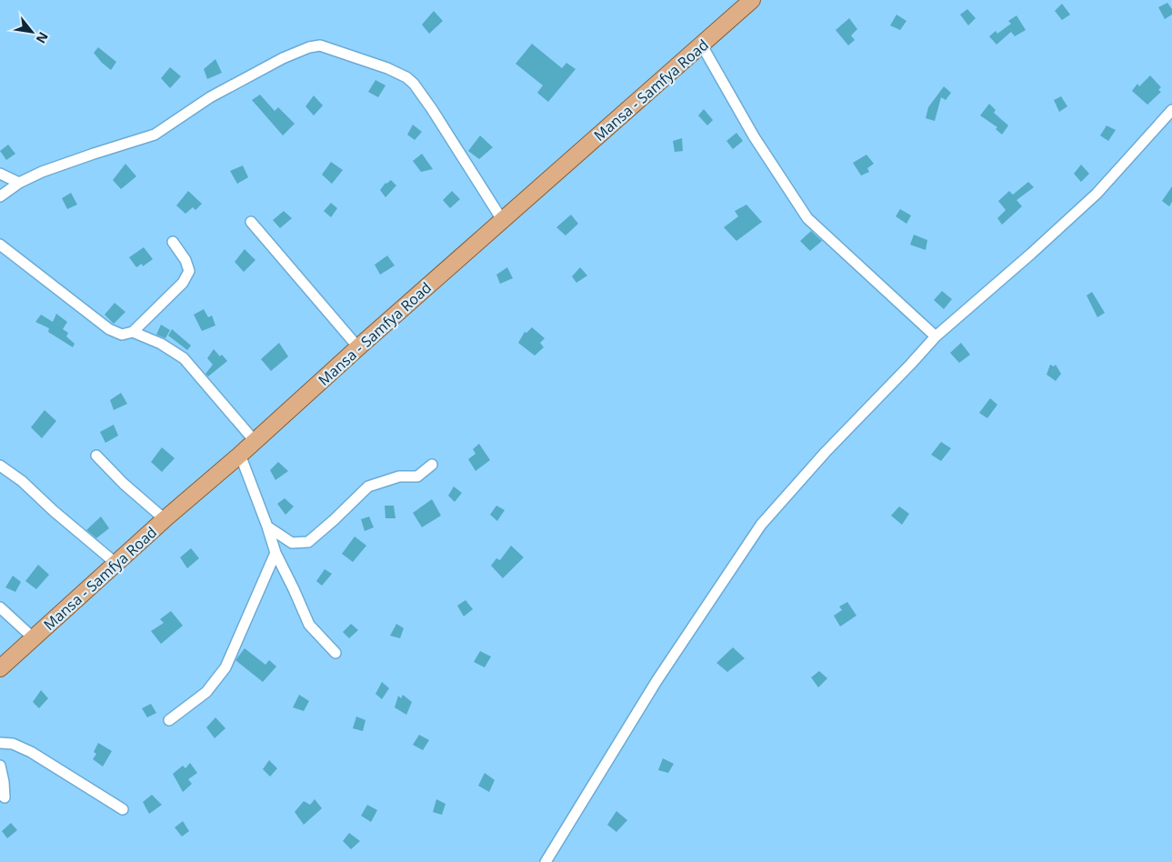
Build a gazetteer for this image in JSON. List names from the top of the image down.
{
  "streets": {
    "main road": ["Mansa - Samfya Road"]
  },
  "north": "bottom right"
}
